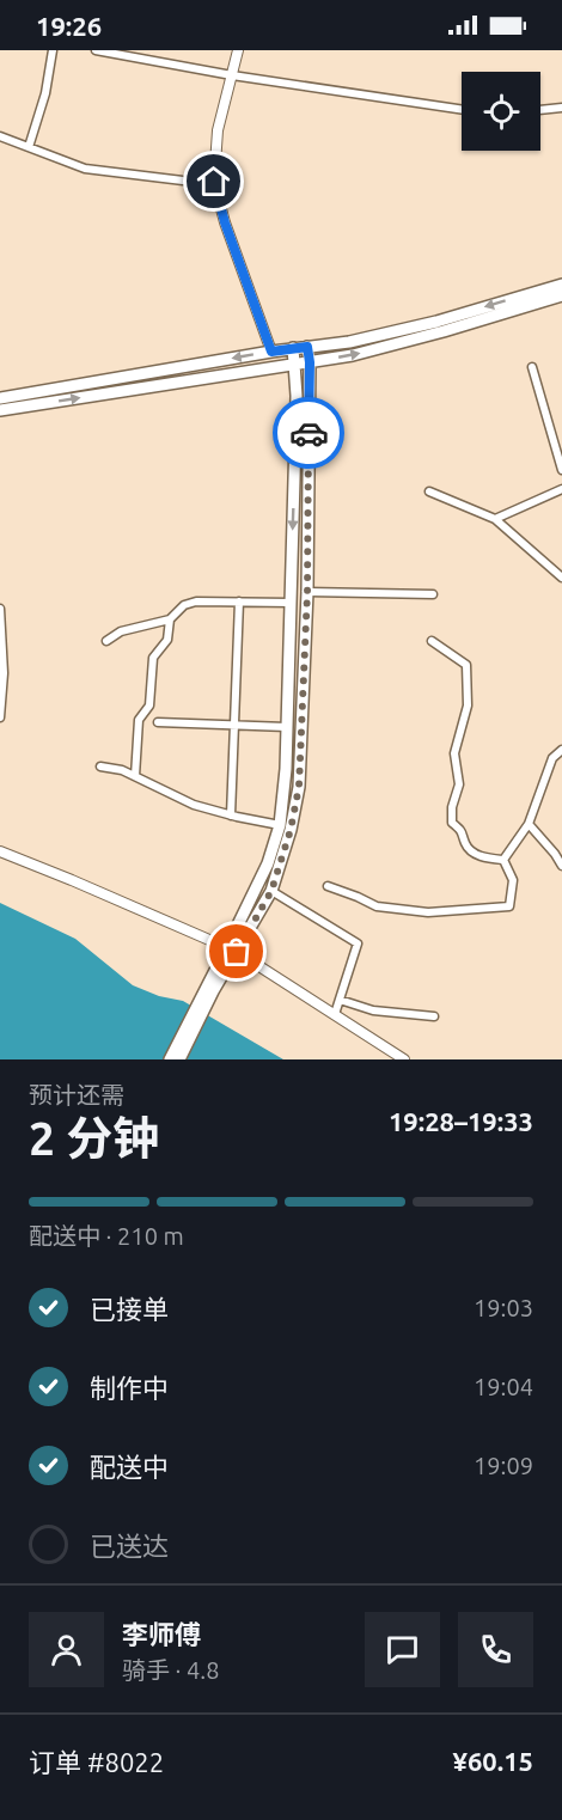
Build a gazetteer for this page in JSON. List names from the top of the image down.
{
  "page": {
    "status": "19:26",
    "heading": ["2 分钟", "预计还需", "19:28–19:33"],
    "panel": [
      "李师傅",
      "骑手 · 4.8",
      "订单 #8022",
      "¥60.15"
    ],
    "bar": "配送中 · 210 m",
    "list": [
      ["已接单", "19:03"],
      ["制作中", "19:04"],
      ["配送中", "19:09"],
      "已送达"
    ]
  }
}
